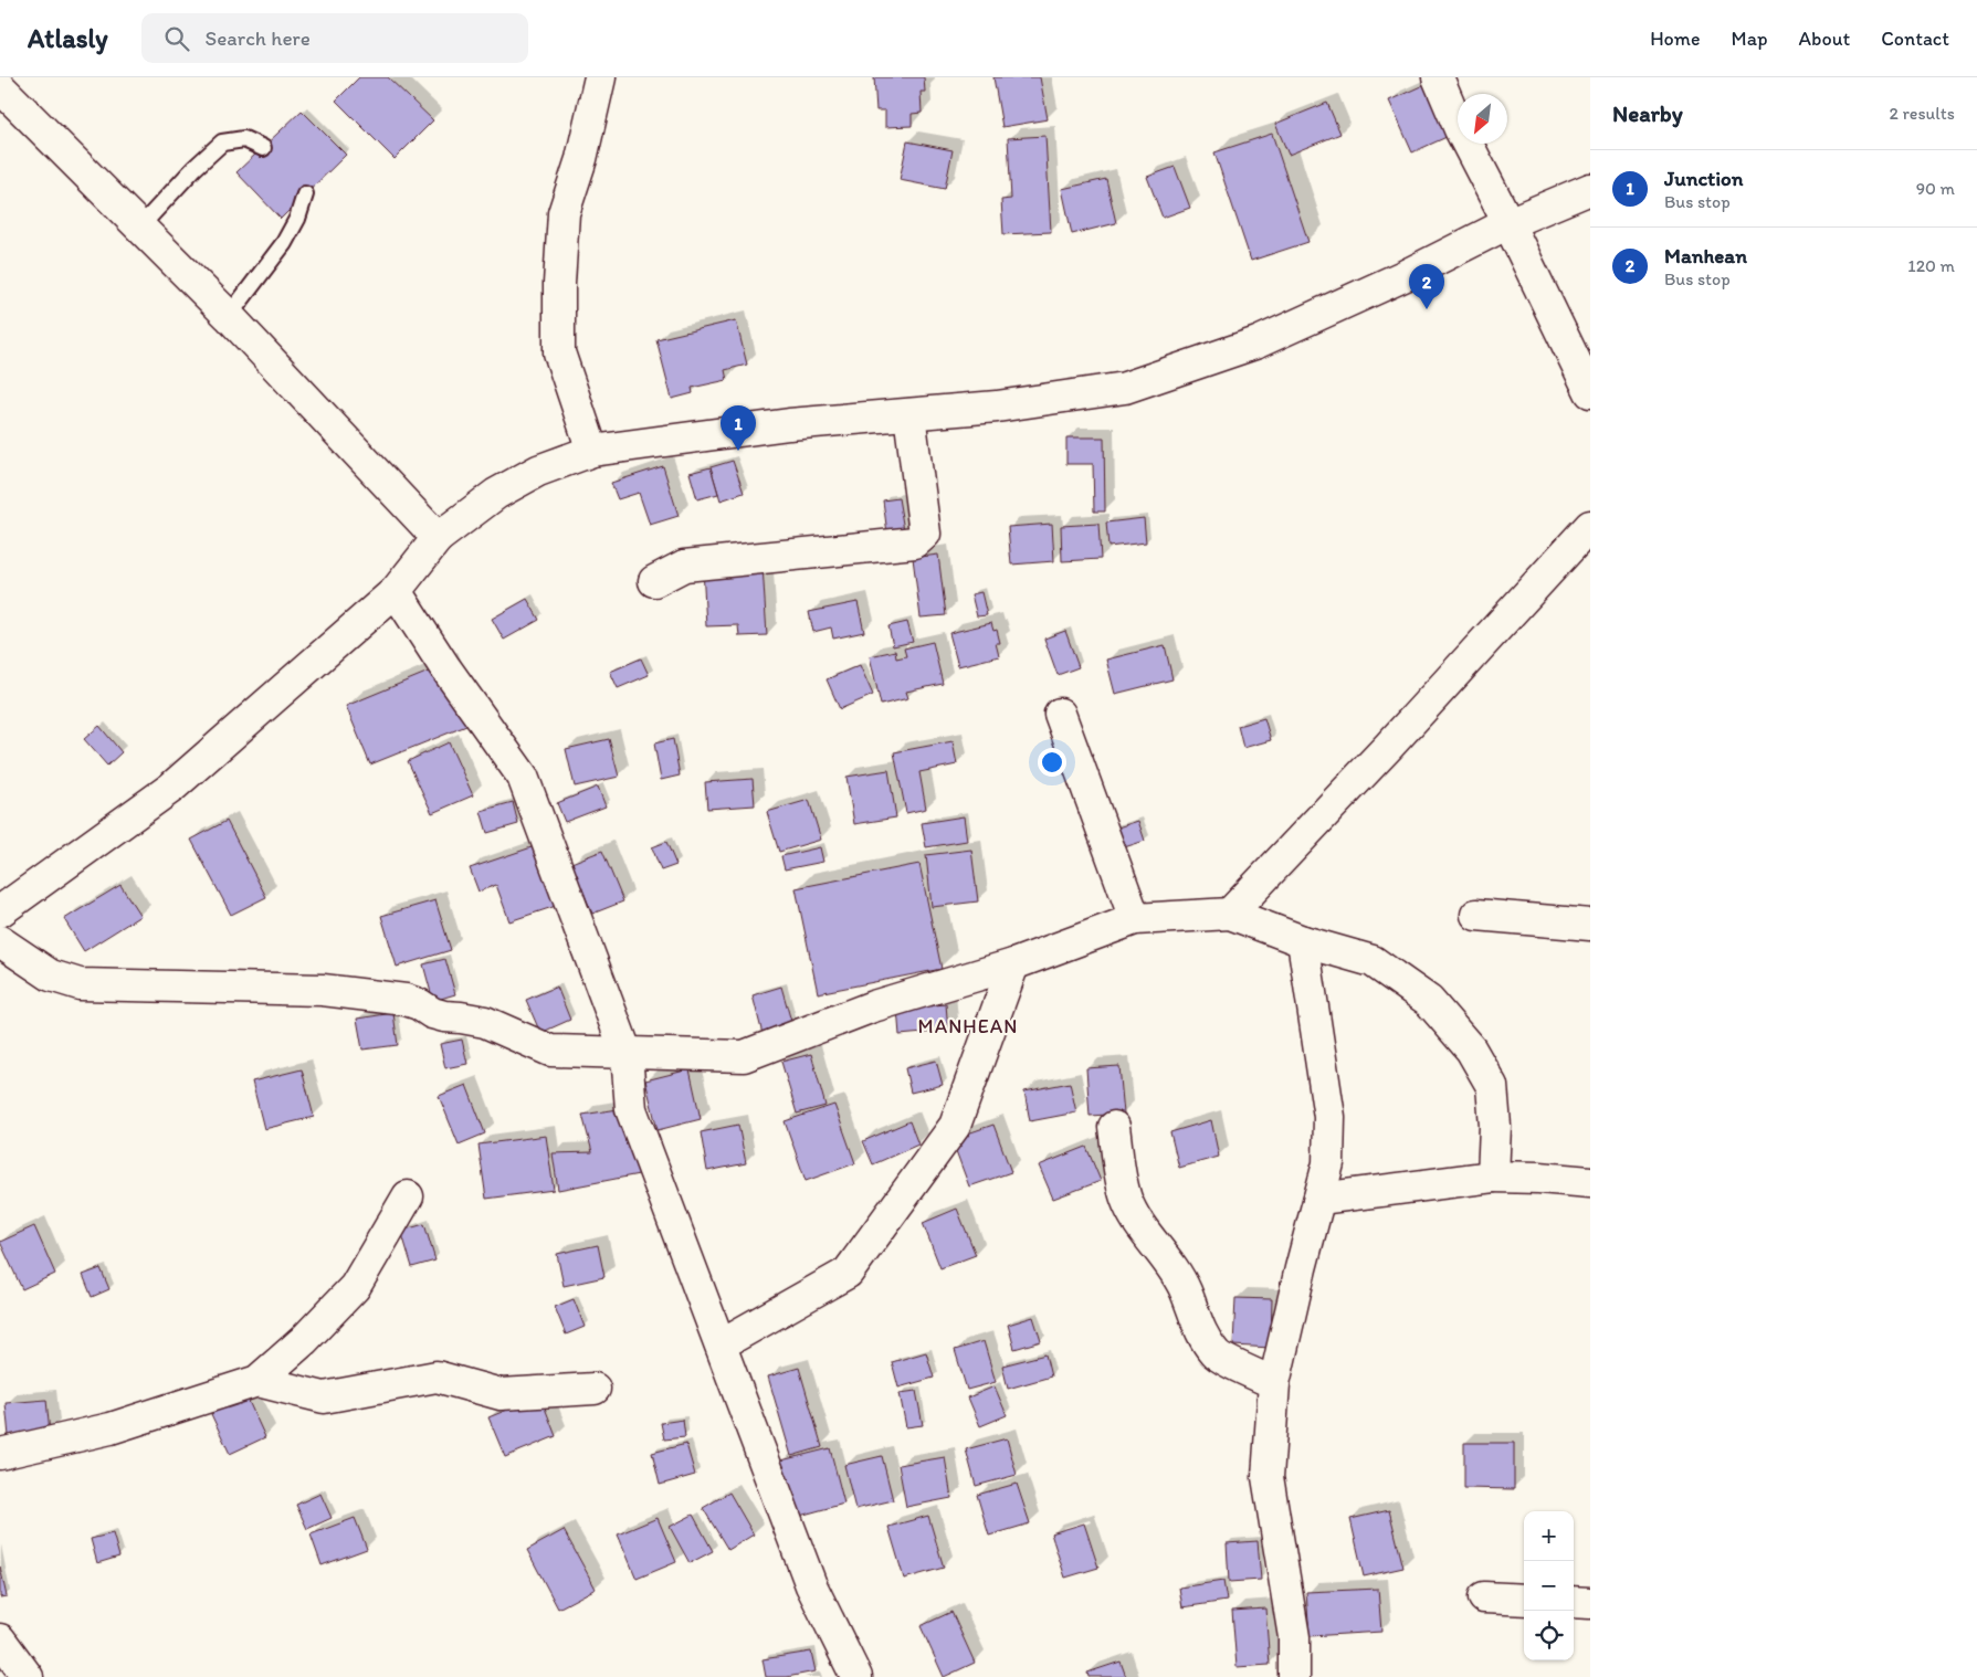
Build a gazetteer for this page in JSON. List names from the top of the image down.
{
  "districts": ["MANHEAN"],
  "north": "bottom left",
  "page": {
    "header": "Atlasly",
    "search": "Search here",
    "nav": [
      "Home",
      "Map",
      "About",
      "Contact"
    ],
    "heading": ["Nearby", "2 results"],
    "list": [
      {
        "mark": "1",
        "name": "Junction",
        "note": "Bus stop",
        "value": "90 m"
      },
      {
        "mark": "2",
        "name": "Manhean",
        "note": "Bus stop",
        "value": "120 m"
      }
    ],
    "pins": ["2", "1"],
    "map_buttons": ["+", "−"]
  }
}
